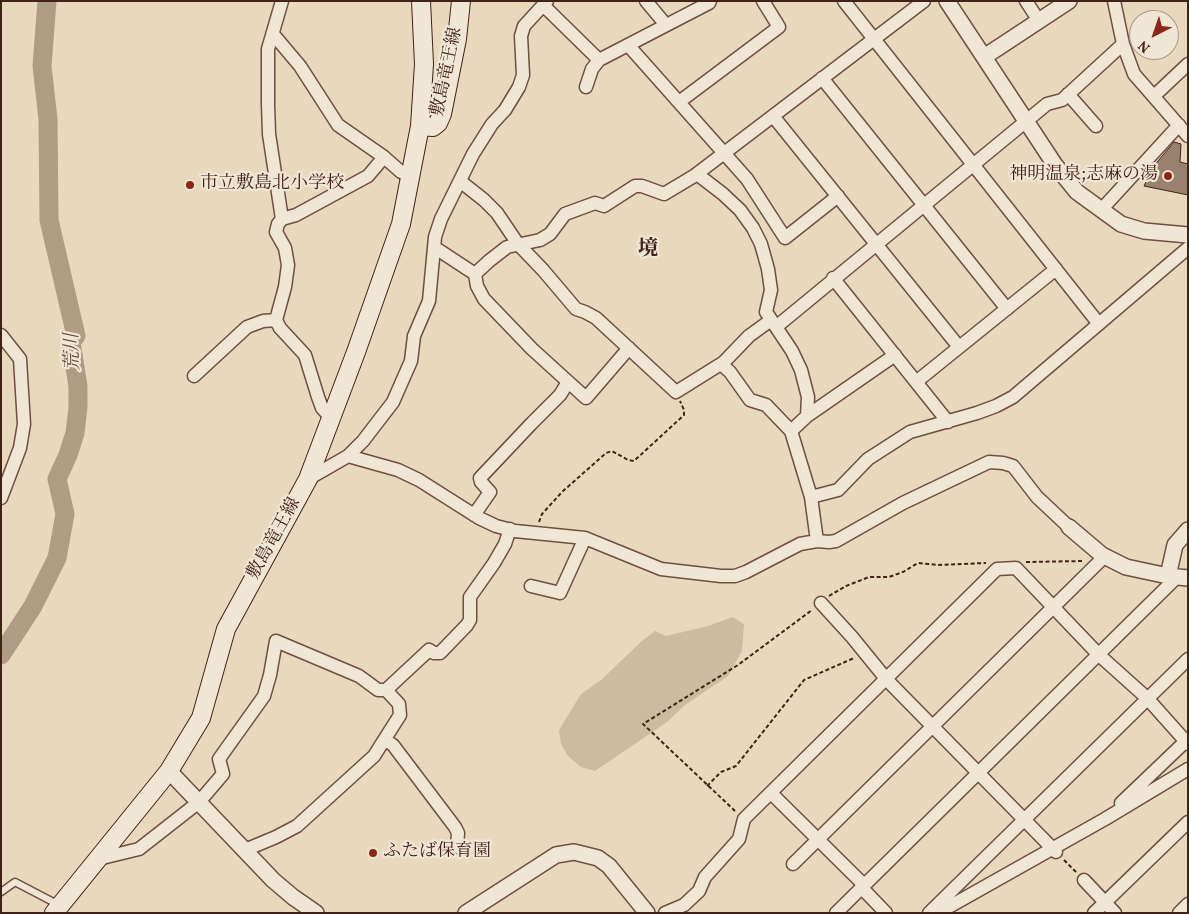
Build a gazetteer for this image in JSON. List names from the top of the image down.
{
  "streets": {
    "main road": ["敷島竜王線"]
  },
  "districts": ["境"],
  "water": ["荒川"],
  "places": ["神明温泉;志麻の湯", "市立敷島北小学校", "ふたば保育園"],
  "north": "bottom left"
}
